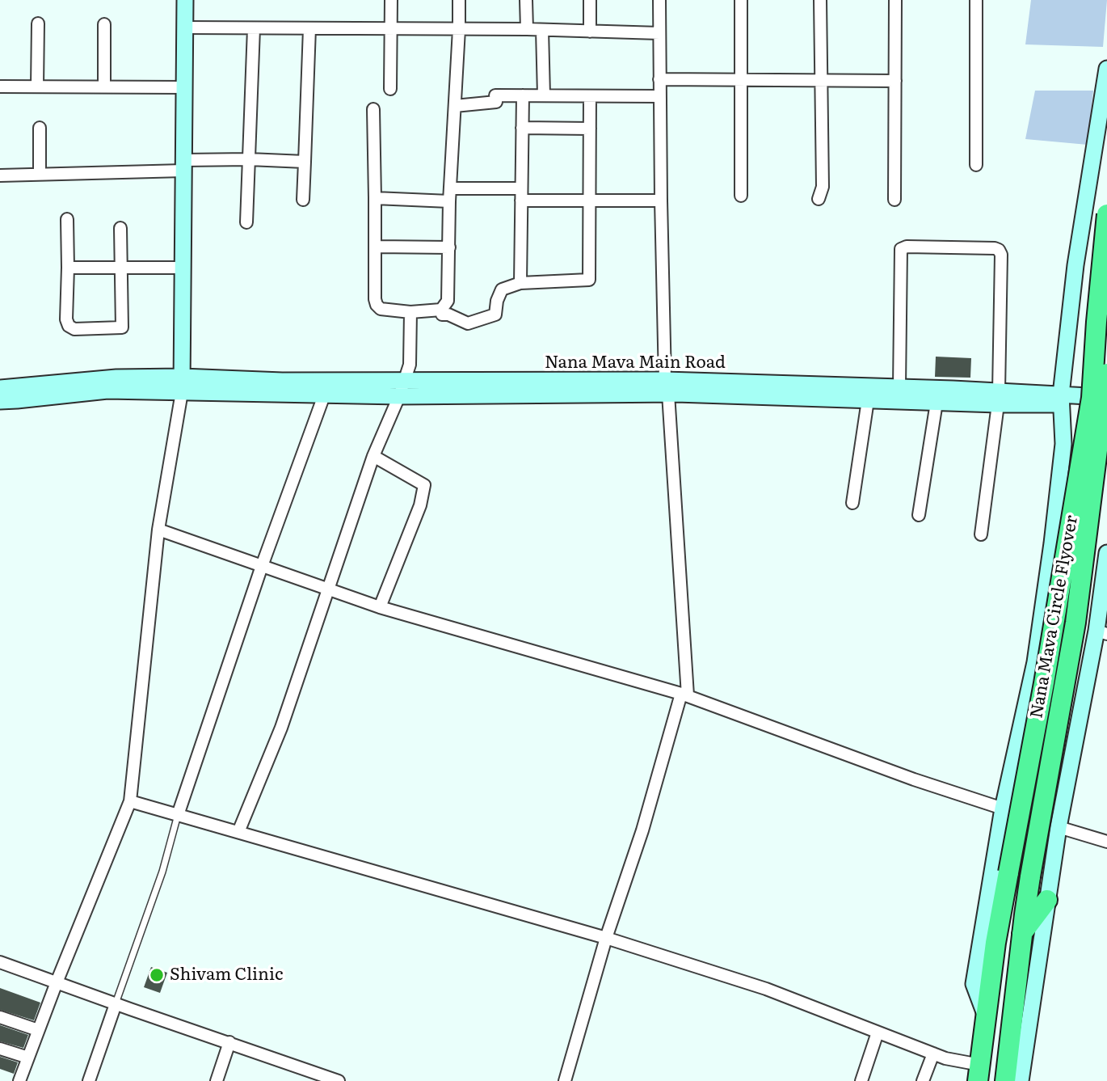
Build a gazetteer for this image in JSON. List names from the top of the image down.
{
  "streets": {
    "highway": ["Nana Mava Circle Flyover"],
    "street": ["Nana Mava Main Road"]
  },
  "places": ["Shivam Clinic"]
}
